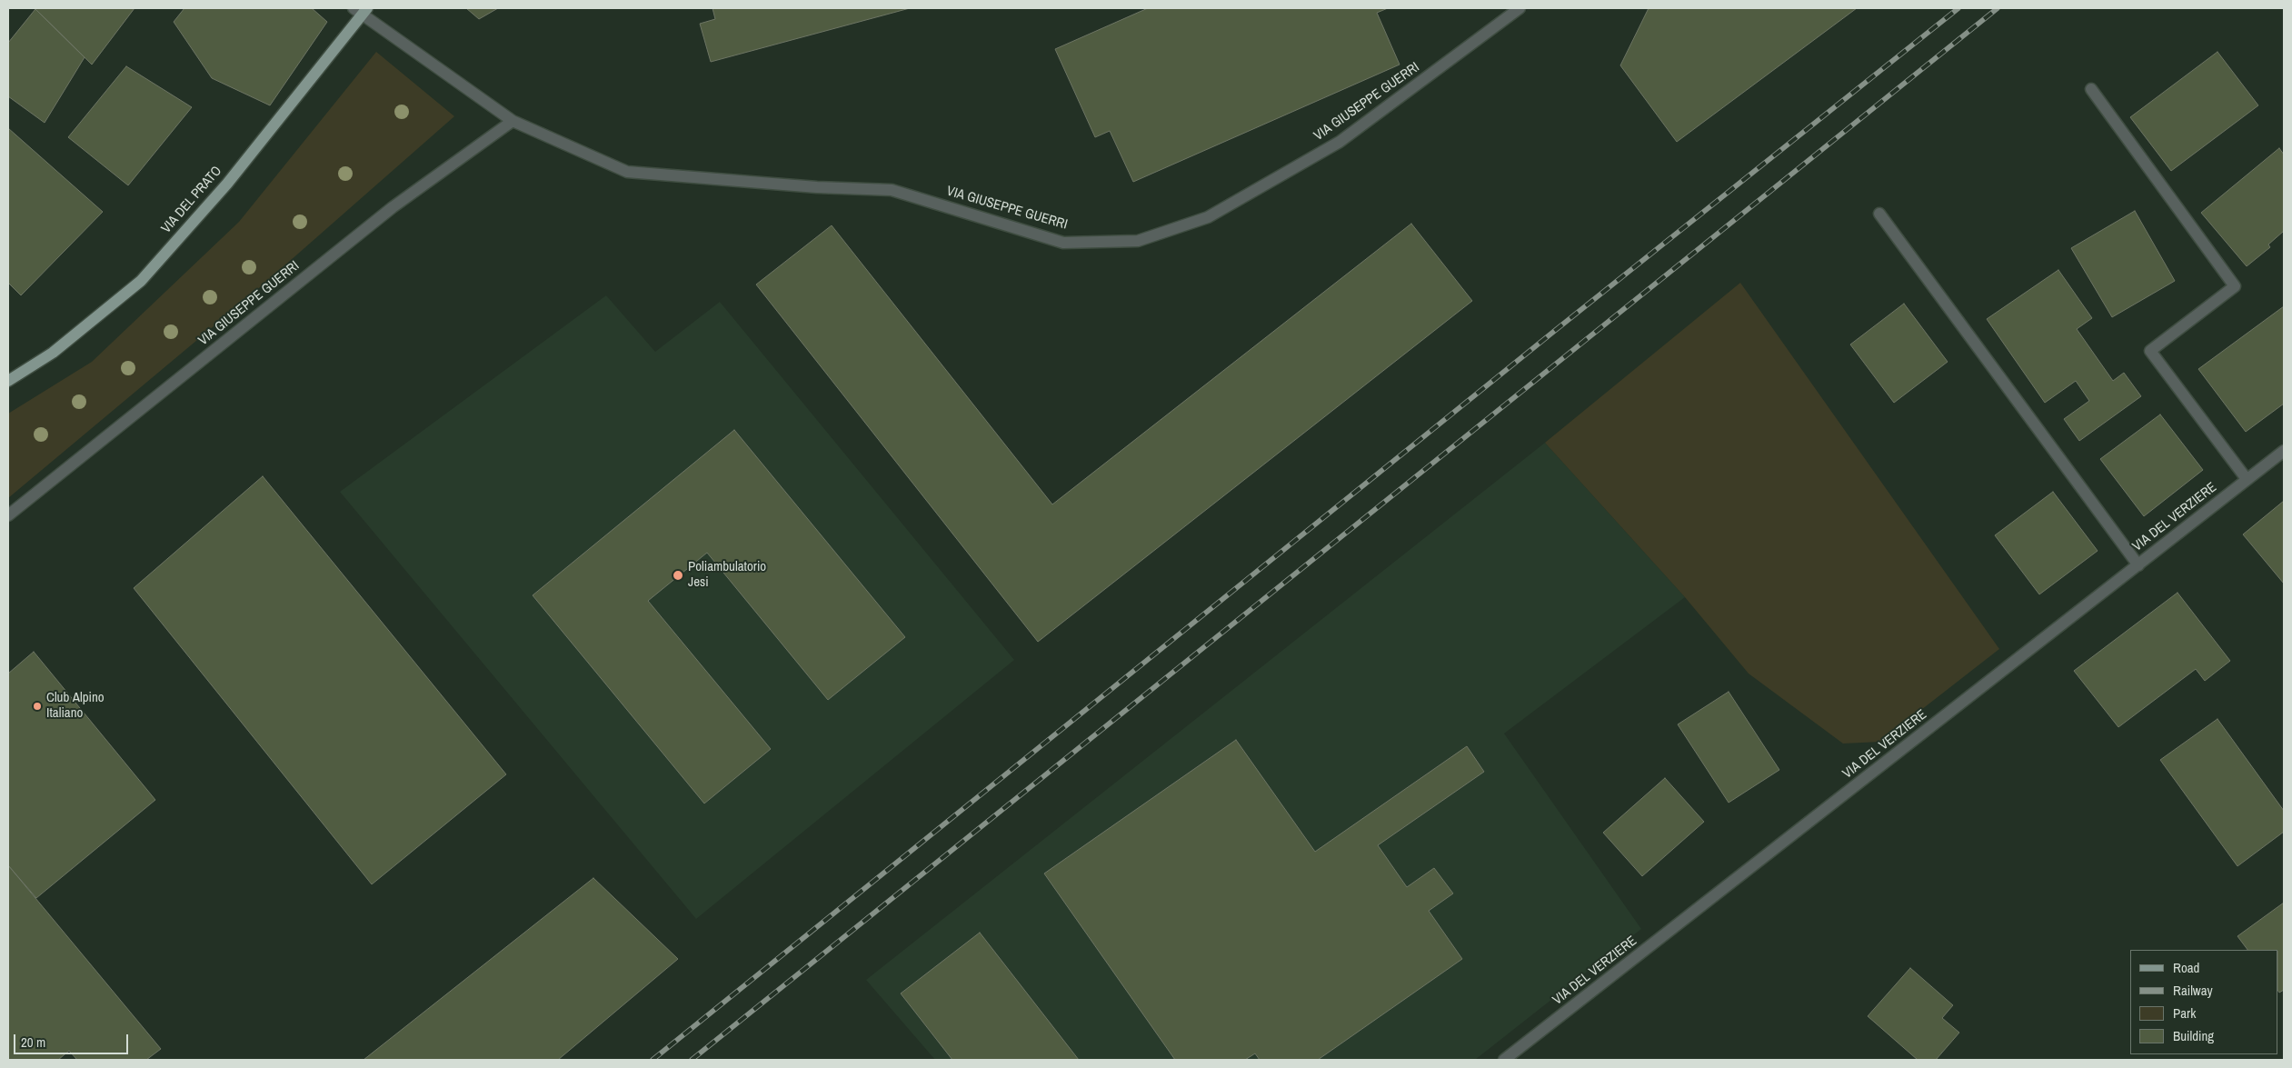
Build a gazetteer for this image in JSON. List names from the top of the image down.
{
  "streets": {
    "main road": ["VIA DEL PRATO"],
    "street": ["VIA GIUSEPPE GUERRI", "VIA DEL VERZIERE"]
  },
  "crossings": [
    ["VIA GIUSEPPE GUERRI", "VIA DEL PRATO"]
  ],
  "places": ["Poliambulatorio Jesi", "Club Alpino Italiano"],
  "legend": [
    "Road",
    "Railway",
    "Park",
    "Building"
  ],
  "scale_bar": "20 m"
}
